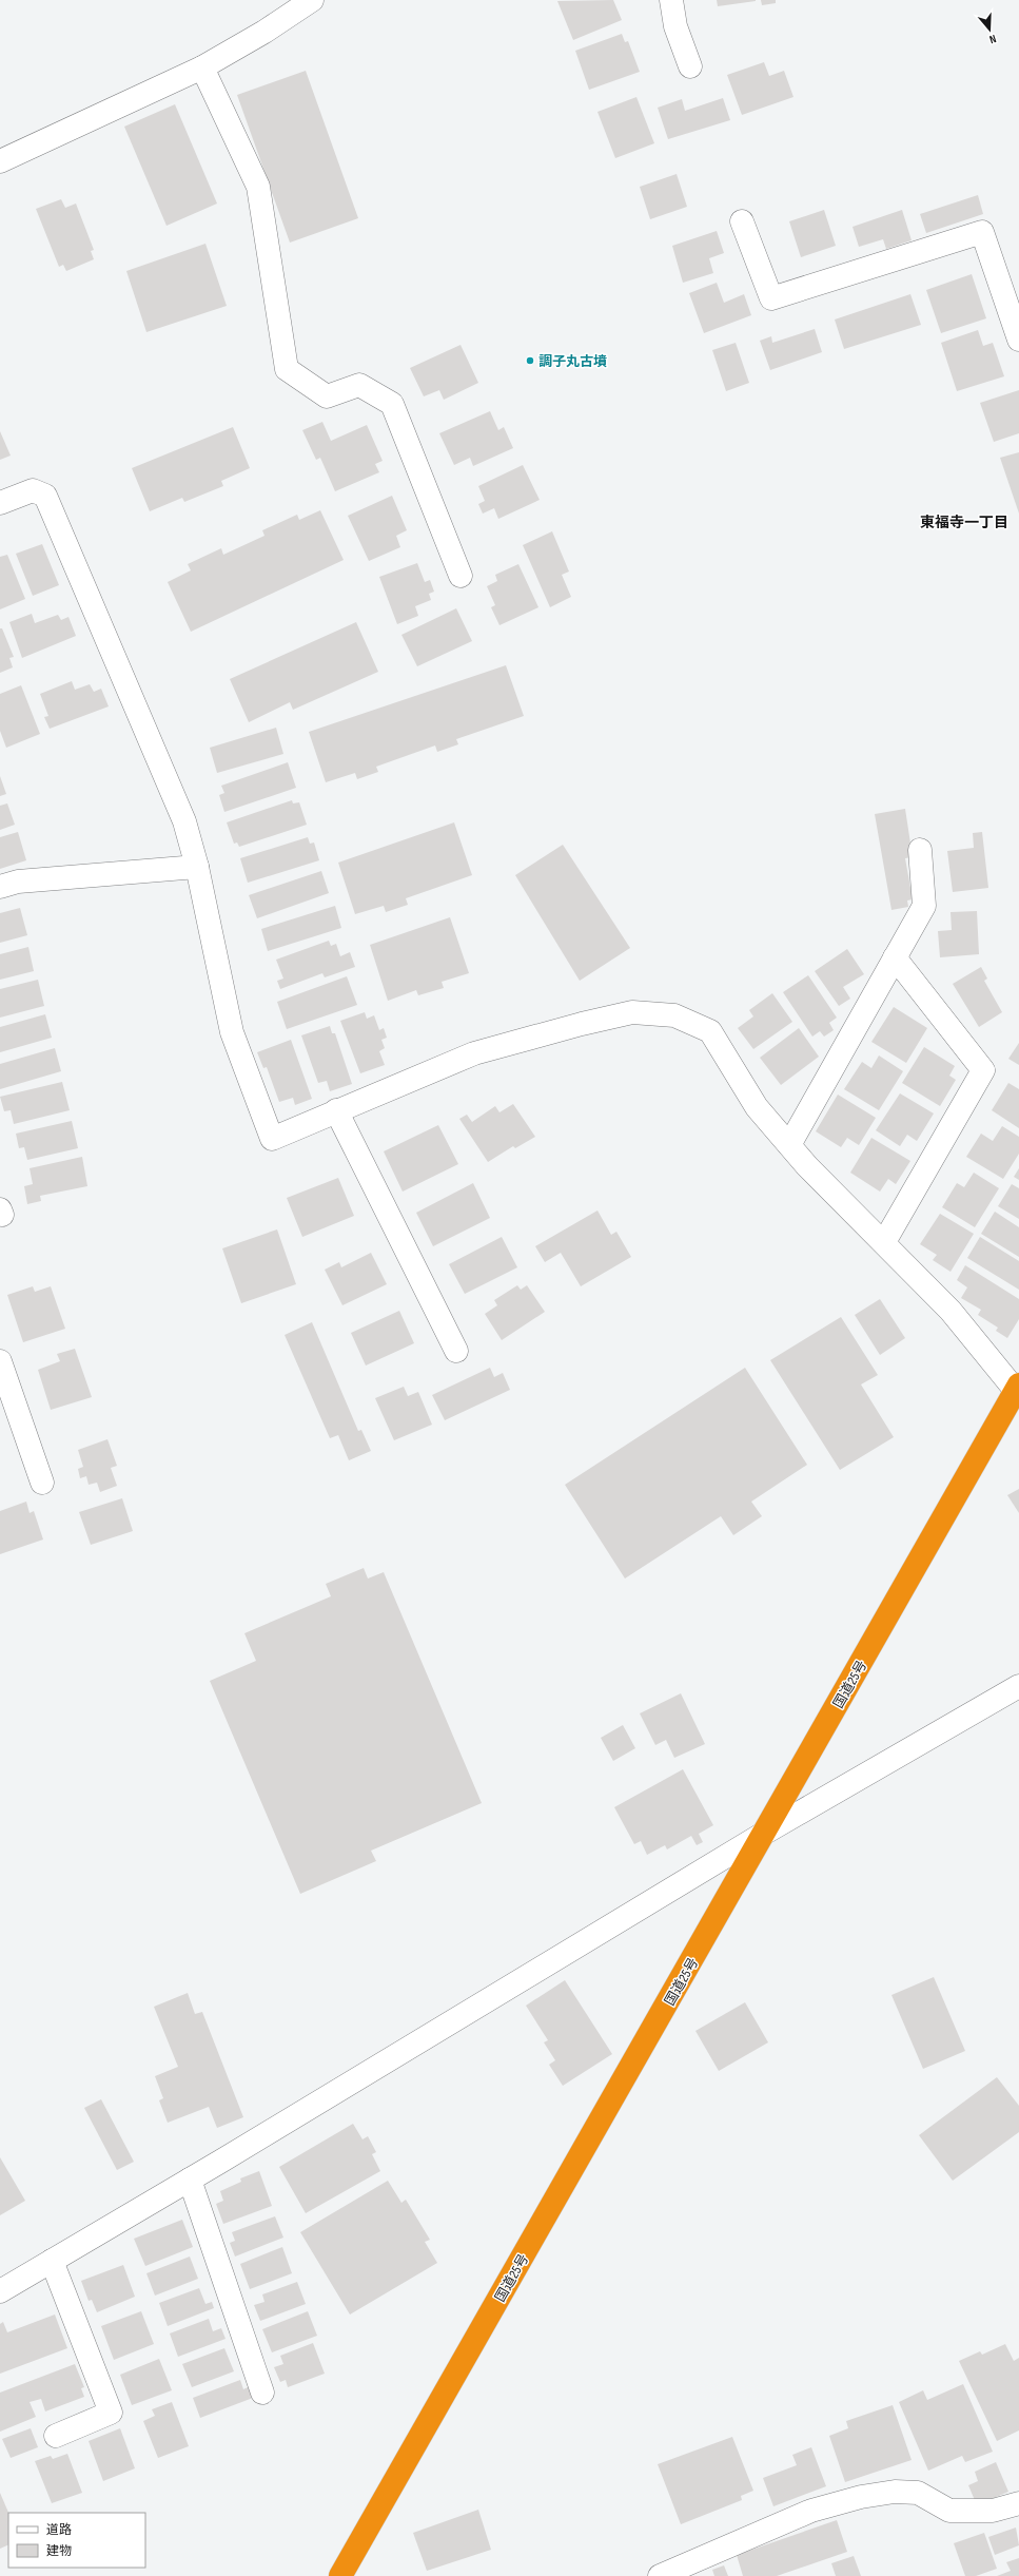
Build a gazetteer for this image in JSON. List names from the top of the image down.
{
  "streets": {
    "highway": ["国道25号"]
  },
  "districts": ["東福寺一丁目"],
  "places": ["調子丸古墳"],
  "legend": ["道路", "建物"],
  "north": "bottom"
}
